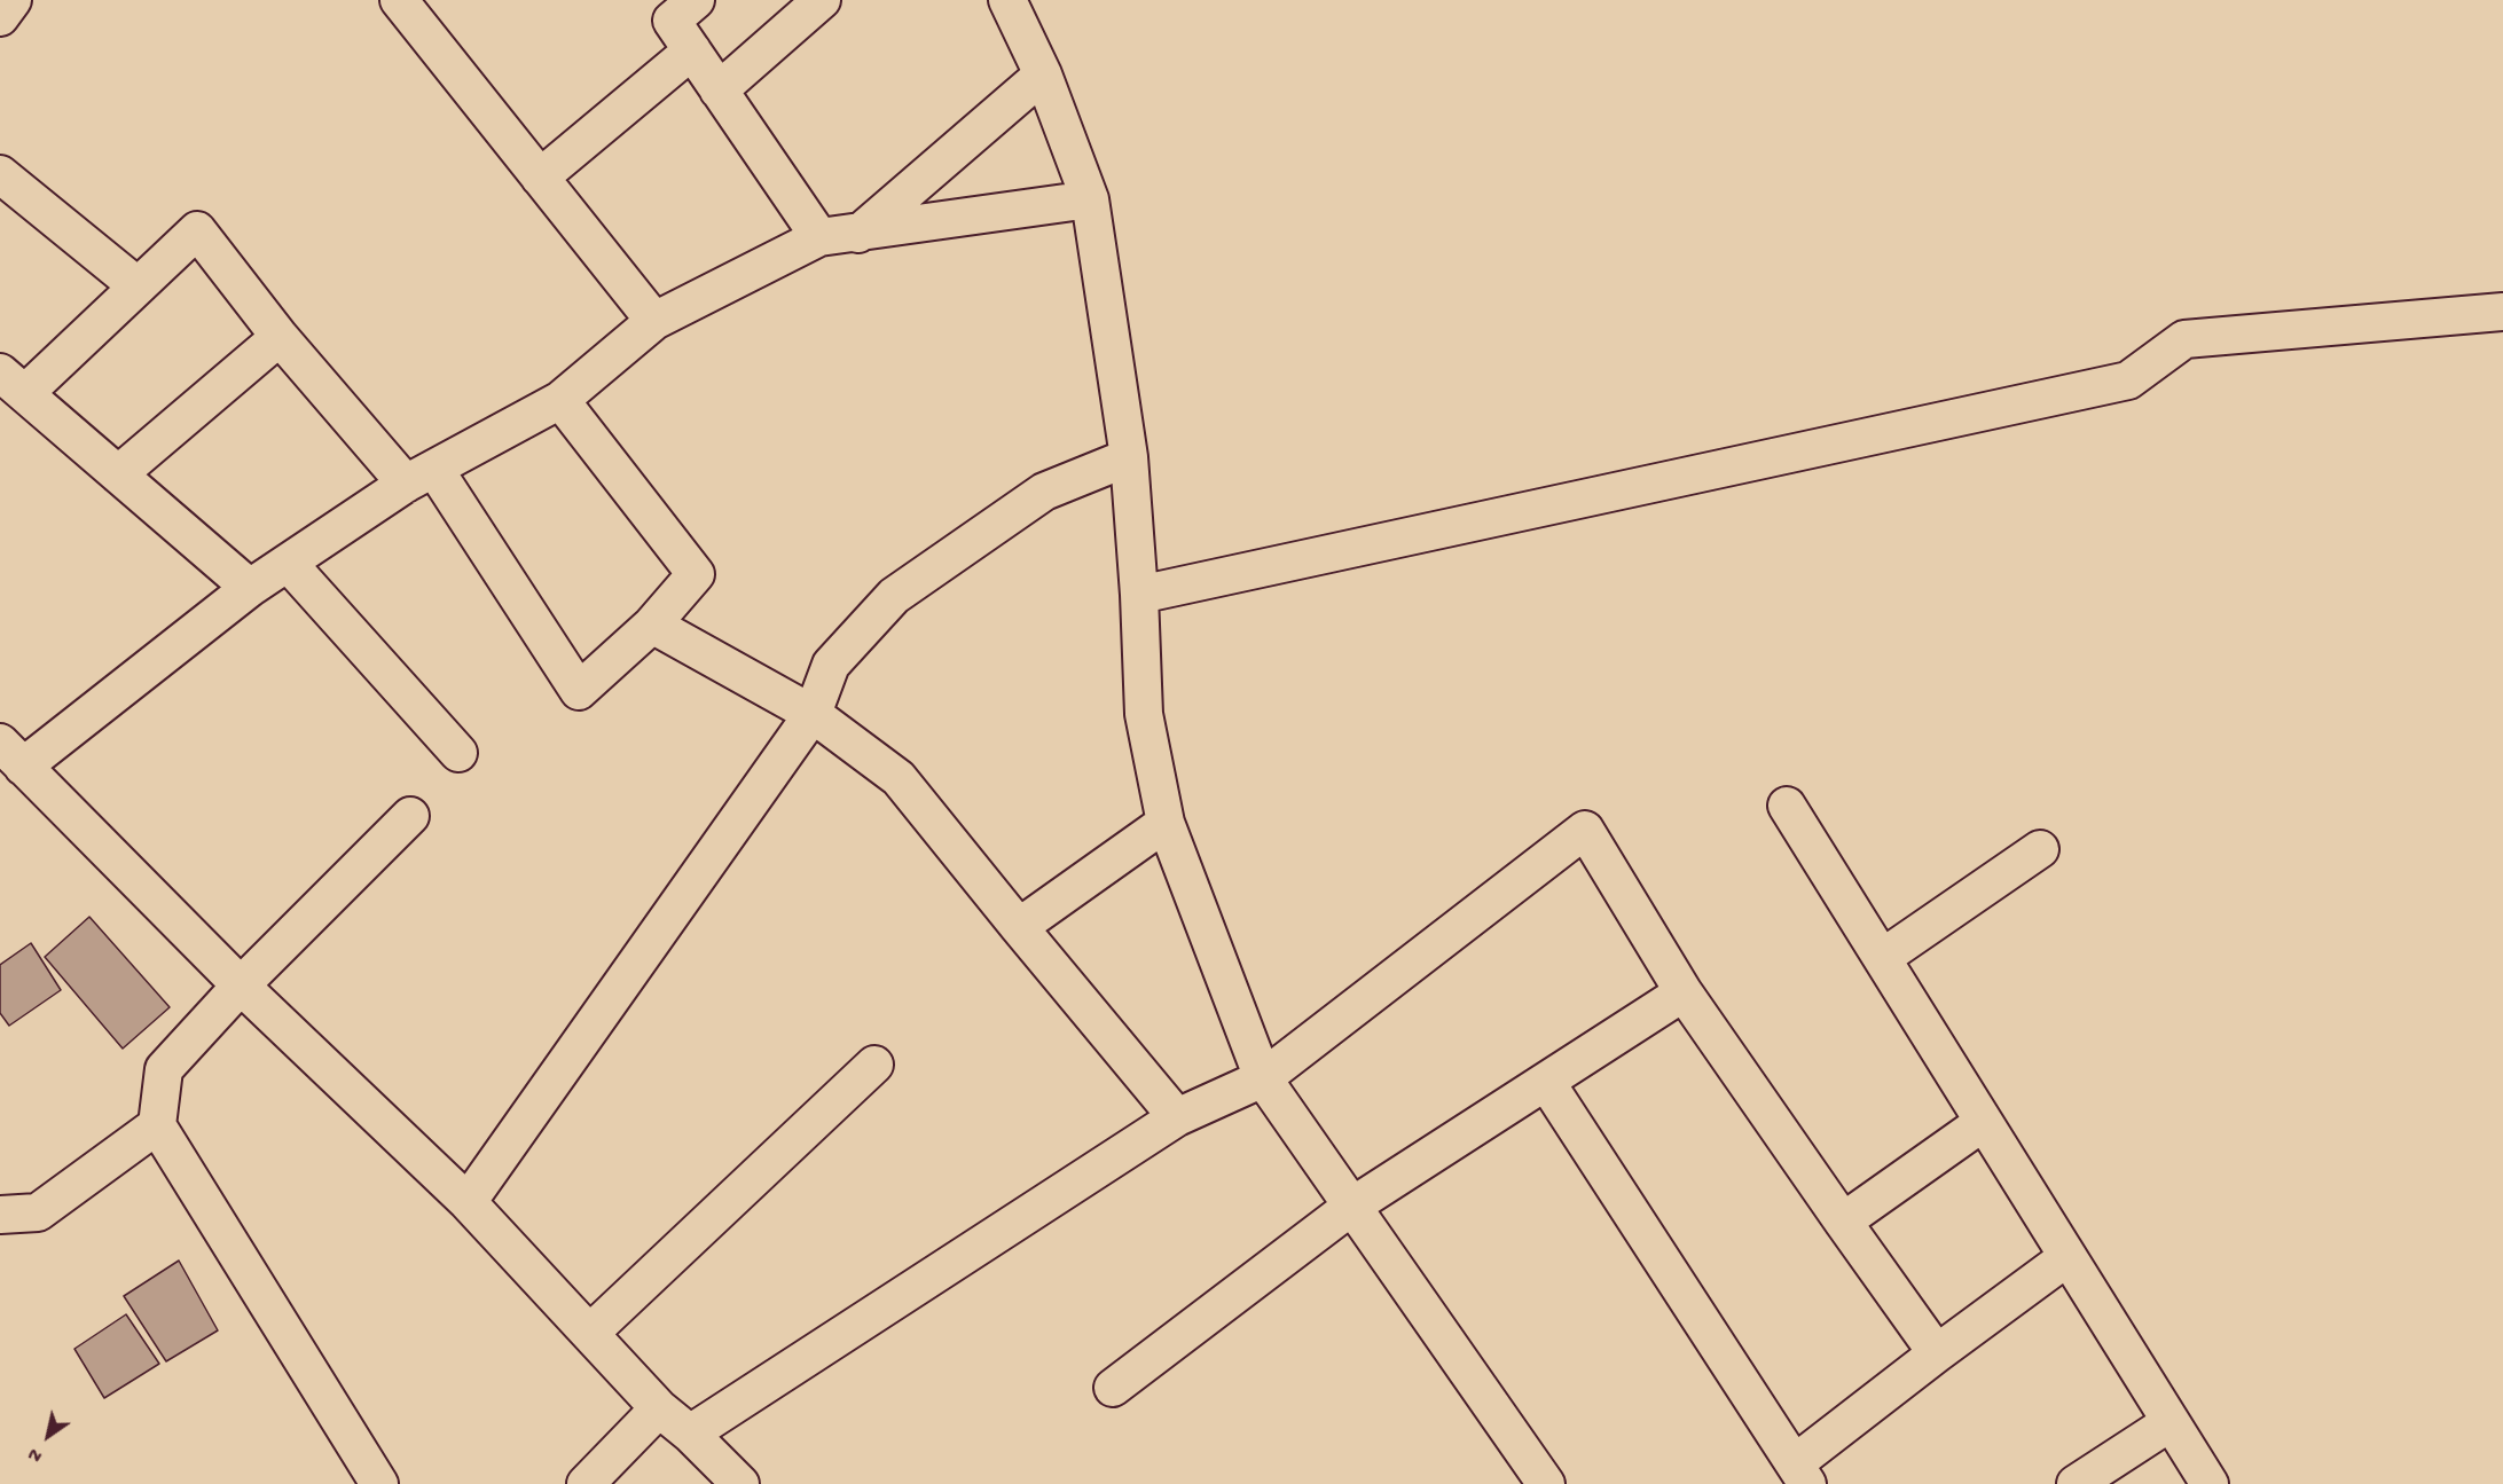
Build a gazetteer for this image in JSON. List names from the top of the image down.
{
  "north": "bottom left"
}
